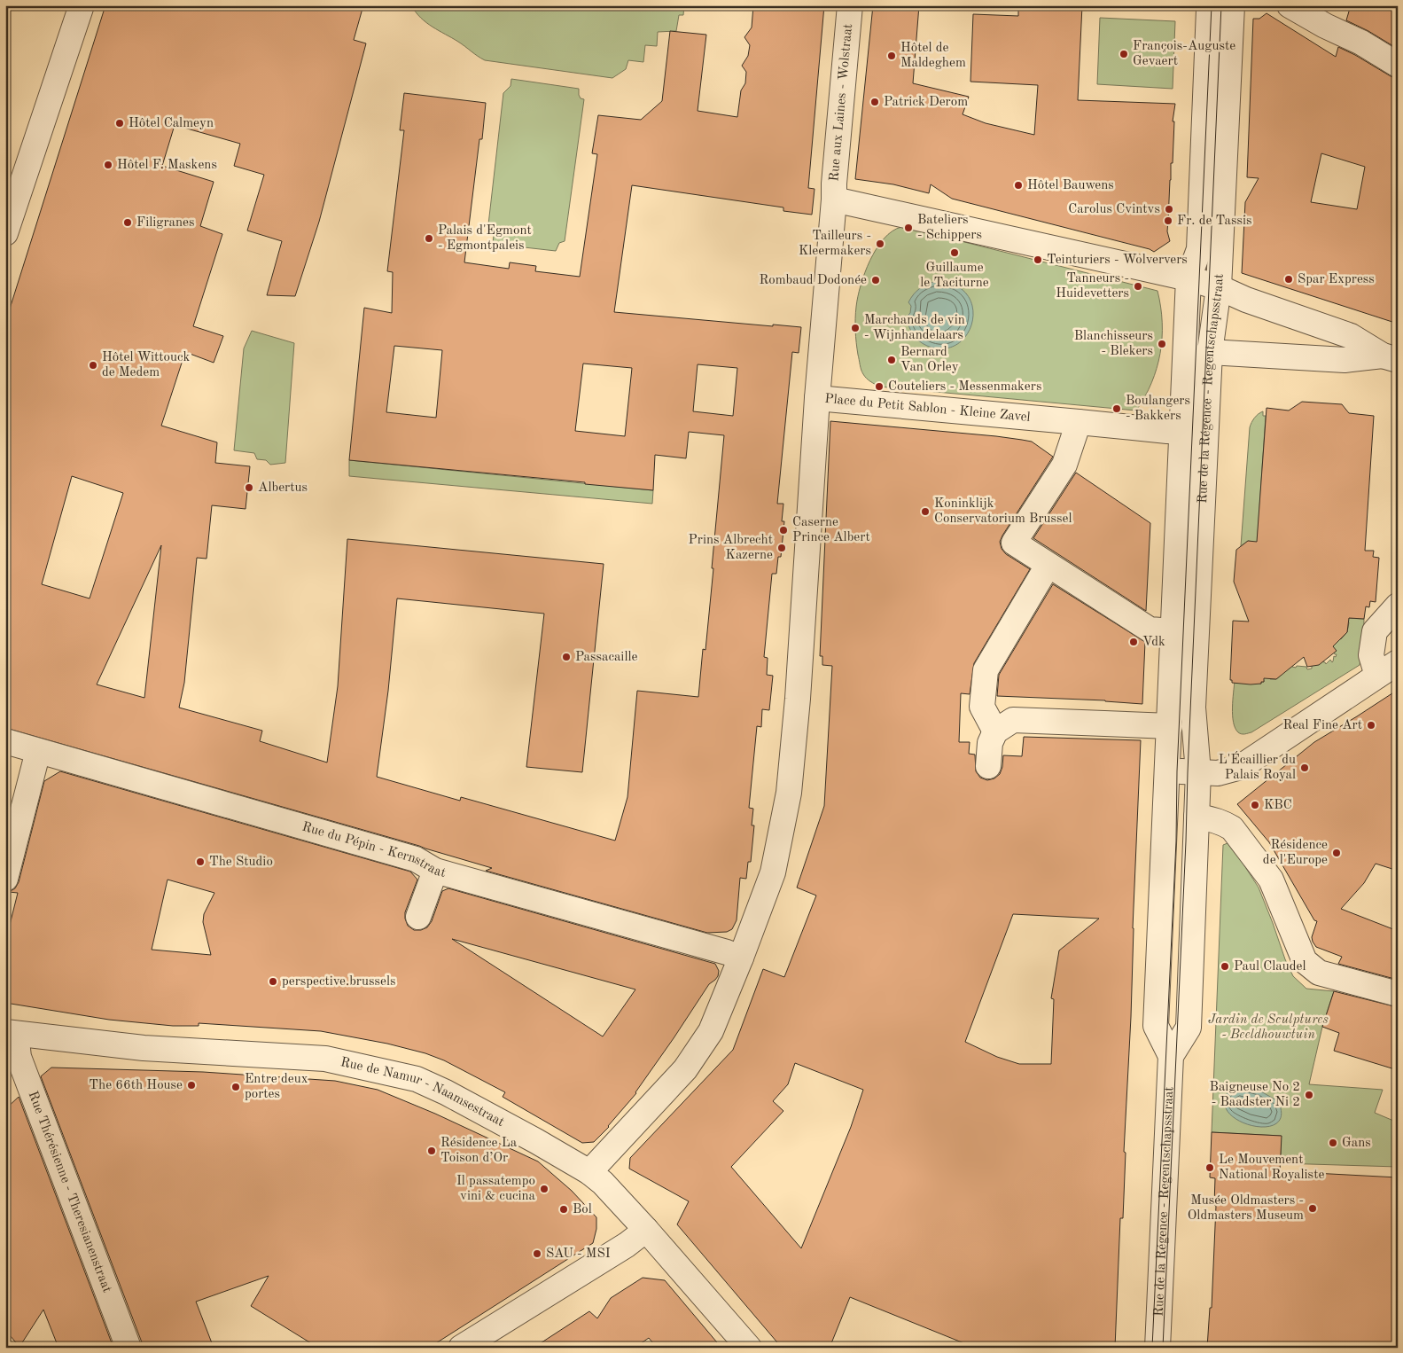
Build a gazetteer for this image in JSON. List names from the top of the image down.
{
  "streets": {
    "street": [
      "Rue aux Laines - Wolstraat",
      "Rue de la Régence - Regentschapsstraat",
      "Place du Petit Sablon - Kleine Zavel",
      "Rue du Pépin - Kernstraat",
      "Rue de Namur - Naamsestraat",
      "Rue Thérésienne - Theresianenstraat"
    ]
  },
  "crossings": [
    ["Rue aux Laines - Wolstraat", "Place du Petit Sablon - Kleine Zavel"],
    ["Rue de la Régence - Regentschapsstraat", "Place du Petit Sablon - Kleine Zavel"],
    ["Rue de Namur - Naamsestraat", "Rue Thérésienne - Theresianenstraat"]
  ],
  "parks": ["Jardin de Sculptures - Beeldhouwtuin"],
  "places": [
    "François-Auguste Gevaert",
    "Hôtel de Maldeghem",
    "Patrick Derom",
    "Hôtel Calmeyn",
    "Hôtel F. Maskens",
    "Hôtel Bauwens",
    "Carolus Cvintvs",
    "Fr. de Tassis",
    "Filigranes",
    "Bateliers - Schippers",
    "Palais d'Egmont - Egmontpaleis",
    "Tailleurs - Kleermakers",
    "Guillaume le Taciturne",
    "Teinturiers - Wolververs",
    "Spar Express",
    "Rombaud Dodonée",
    "Tanneurs - Huidevetters",
    "Marchands de vin - Wijnhandelaars",
    "Blanchisseurs - Blekers",
    "Bernard Van Orley",
    "Hôtel Wittouck de Medem",
    "Couteliers - Messenmakers",
    "Boulangers - Bakkers",
    "Albertus",
    "Koninklijk Conservatorium Brussel",
    "Caserne Prince Albert",
    "Prins Albrecht Kazerne",
    "Vdk",
    "Passacaille",
    "Real Fine Art",
    "L'Écaillier du Palais Royal",
    "KBC",
    "Résidence de l'Europe",
    "The Studio",
    "Paul Claudel",
    "perspective.brussels",
    "The 66th House",
    "Entre deux portes",
    "Baigneuse No 2 - Baadster Ni 2",
    "Gans",
    "Résidence La Toison d’Or",
    "Le Mouvement National Royaliste",
    "Il passatempo vini & cucina",
    "Musée Oldmasters - Oldmasters Museum",
    "Bol",
    "SAU - MSI"
  ]
}
